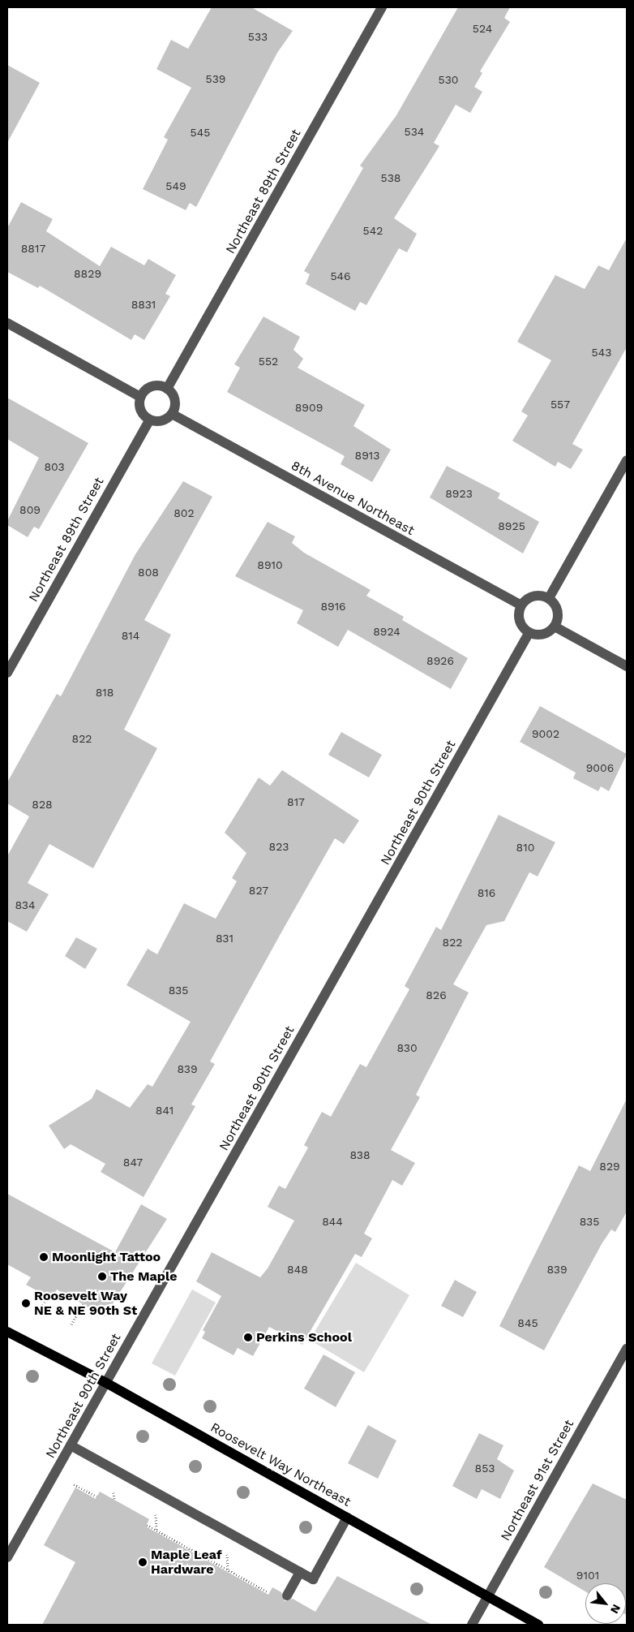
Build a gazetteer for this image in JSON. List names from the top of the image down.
{
  "streets": {
    "main road": ["Roosevelt Way Northeast"],
    "street": [
      "Northeast 89th Street",
      "8th Avenue Northeast",
      "Northeast 90th Street",
      "Northeast 91st Street"
    ]
  },
  "crossings": [
    ["Northeast 89th Street", "8th Avenue Northeast"],
    ["8th Avenue Northeast", "Northeast 90th Street"],
    ["Northeast 90th Street", "Roosevelt Way Northeast"],
    ["Roosevelt Way Northeast", "Northeast 91st Street"]
  ],
  "places": [
    "Moonlight Tattoo",
    "The Maple",
    "Roosevelt Way NE & NE 90th St",
    "Perkins School",
    "Maple Leaf Hardware"
  ],
  "house_numbers": [
    "524",
    "533",
    "539",
    "530",
    "534",
    "545",
    "538",
    "549",
    "542",
    "8817",
    "8829",
    "546",
    "8831",
    "543",
    "552",
    "557",
    "8909",
    "8913",
    "803",
    "8923",
    "809",
    "802",
    "8925",
    "8910",
    "808",
    "8916",
    "8924",
    "814",
    "8926",
    "818",
    "9002",
    "822",
    "9006",
    "817",
    "828",
    "823",
    "810",
    "827",
    "816",
    "834",
    "831",
    "822",
    "835",
    "826",
    "830",
    "839",
    "841",
    "838",
    "847",
    "829",
    "844",
    "835",
    "848",
    "839",
    "845",
    "853",
    "9101"
  ],
  "north": "bottom right"
}
